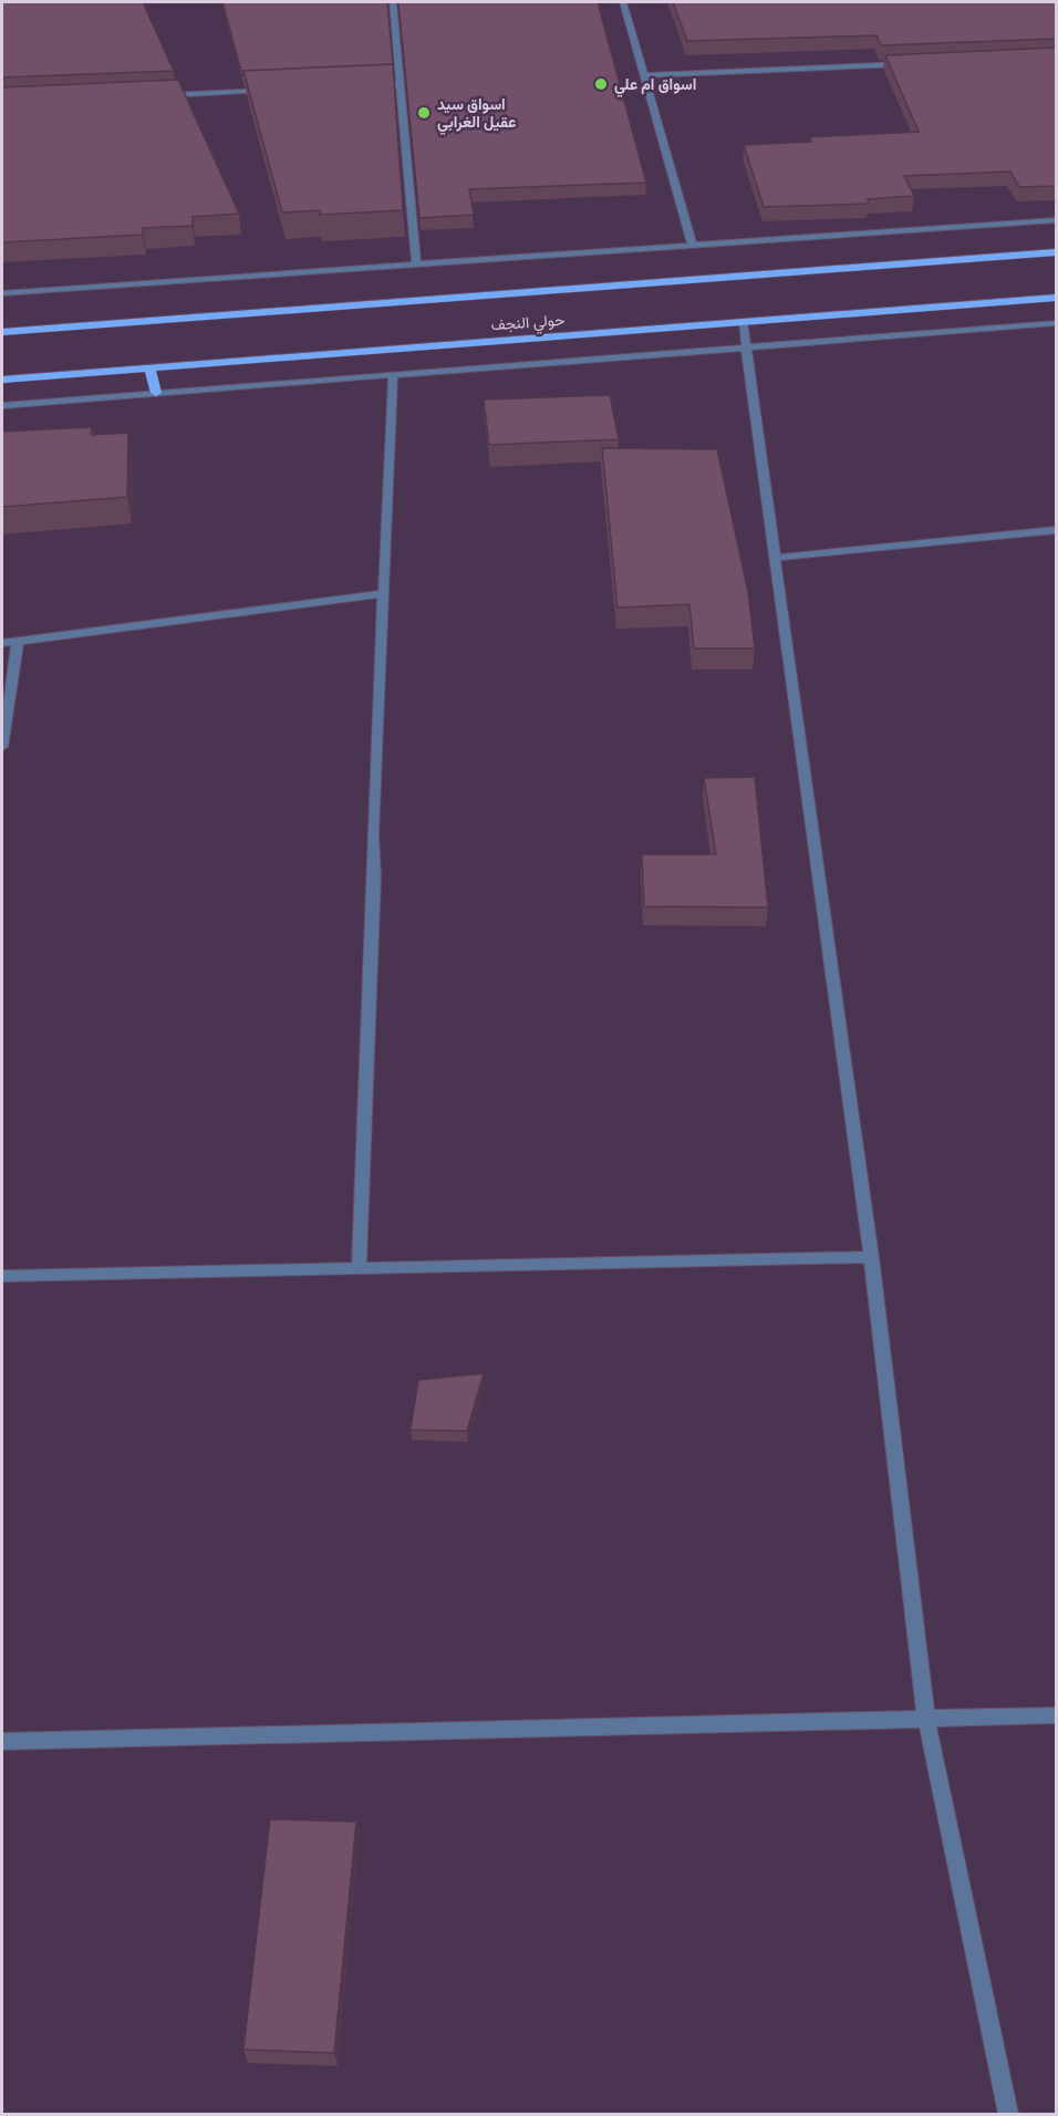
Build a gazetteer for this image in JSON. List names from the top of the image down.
{
  "streets": {
    "main road": ["حولي النجف"]
  },
  "places": ["اسواق ام علي", "اسواق سيد عقيل الغرابي"]
}
